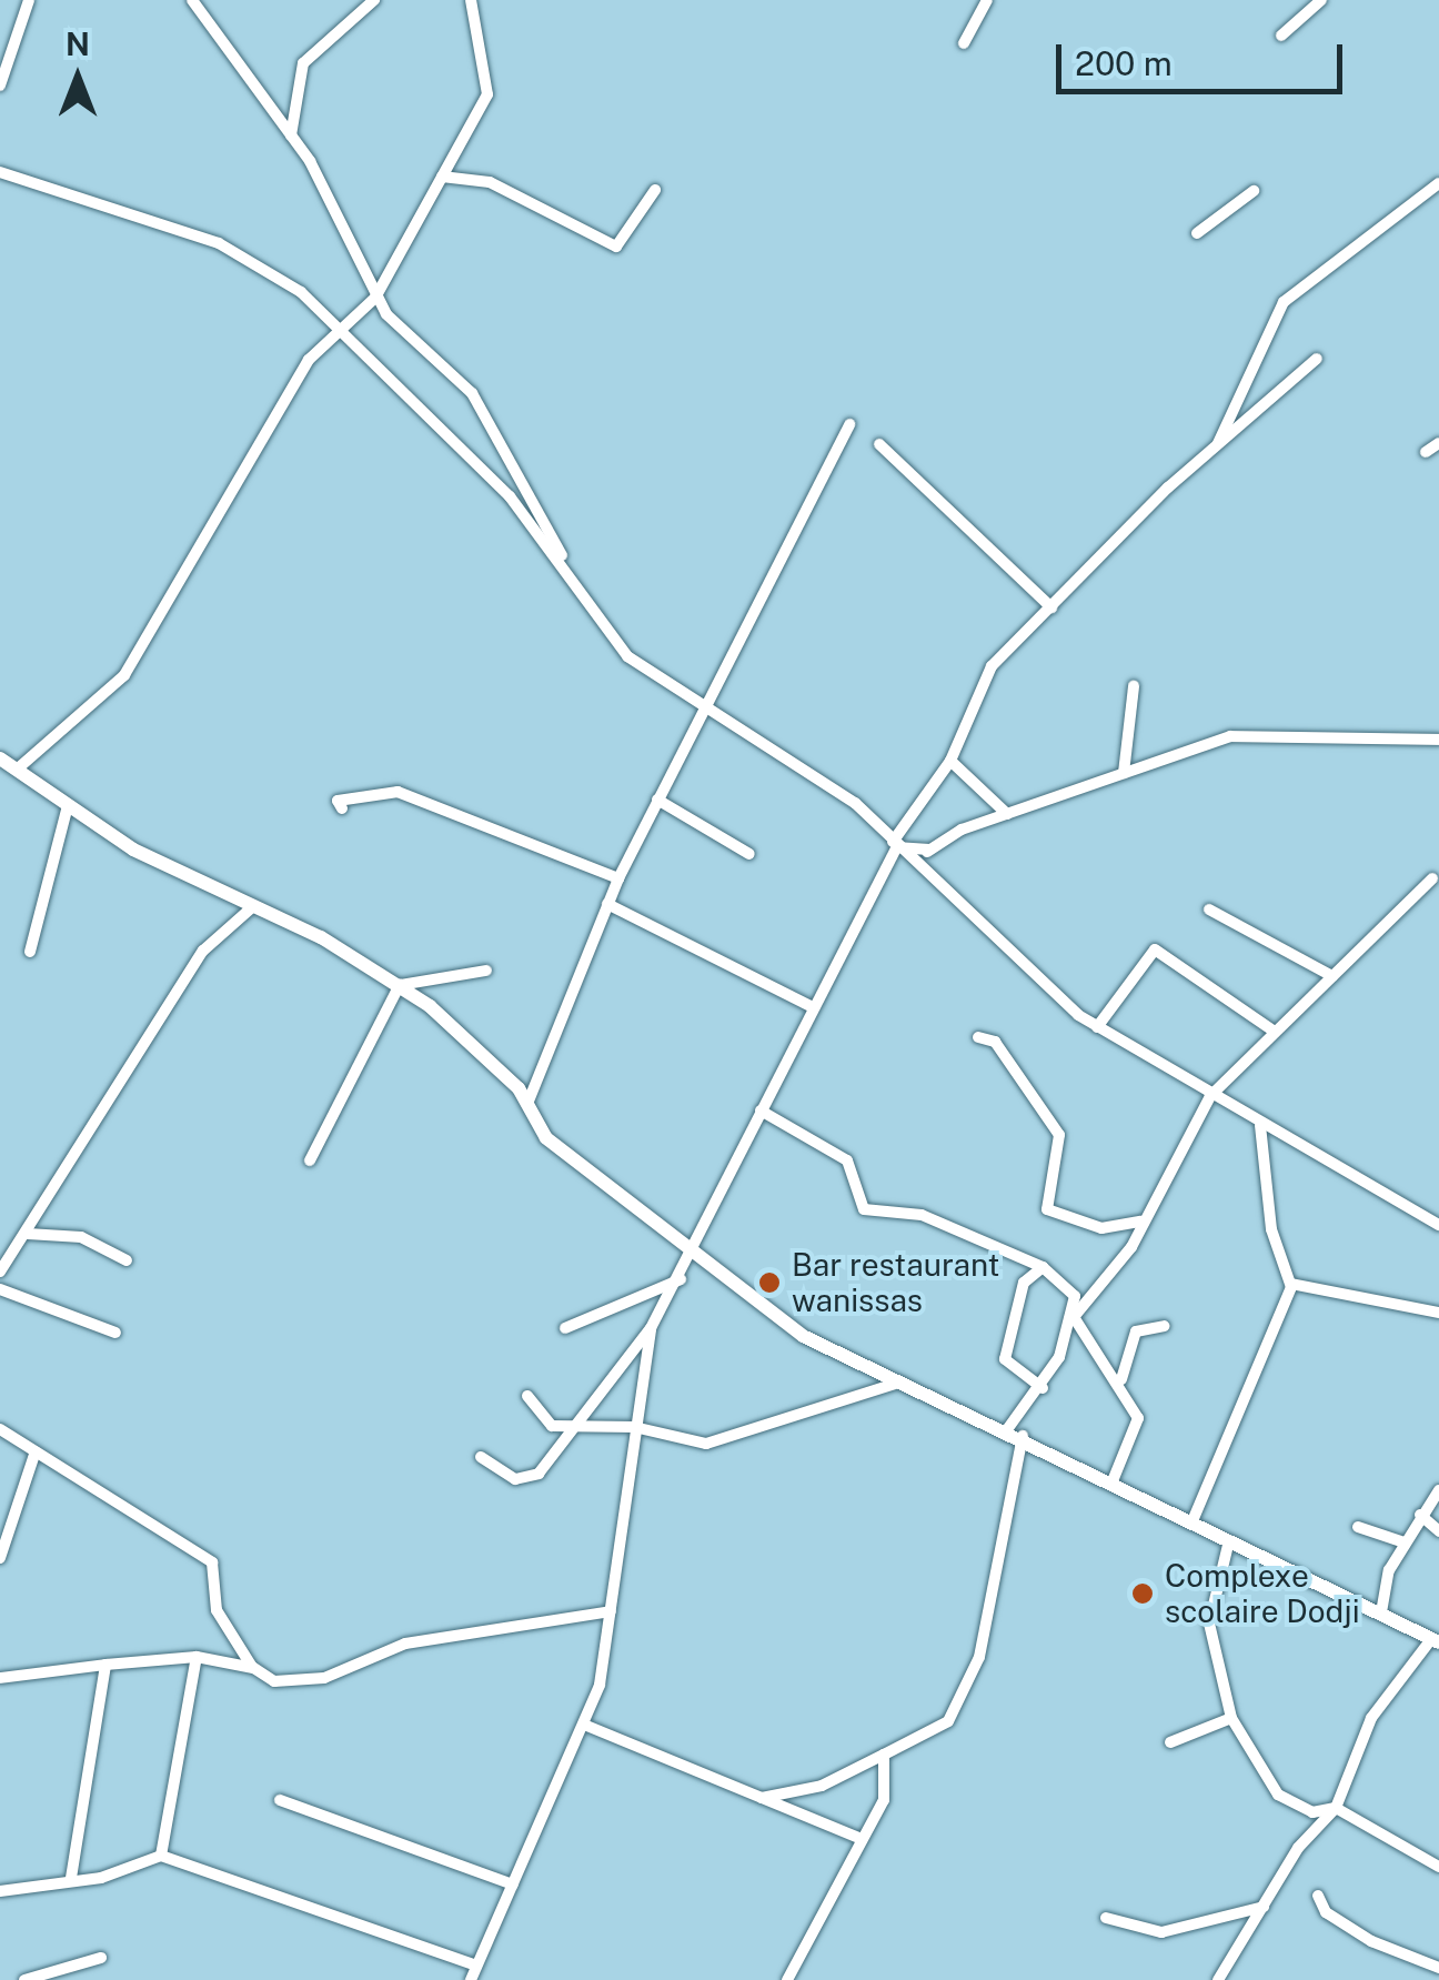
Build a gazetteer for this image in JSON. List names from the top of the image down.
{
  "places": ["Bar restaurant wanissas", "Complexe scolaire Dodji"],
  "scale_bar": "200 m",
  "north": "top"
}
